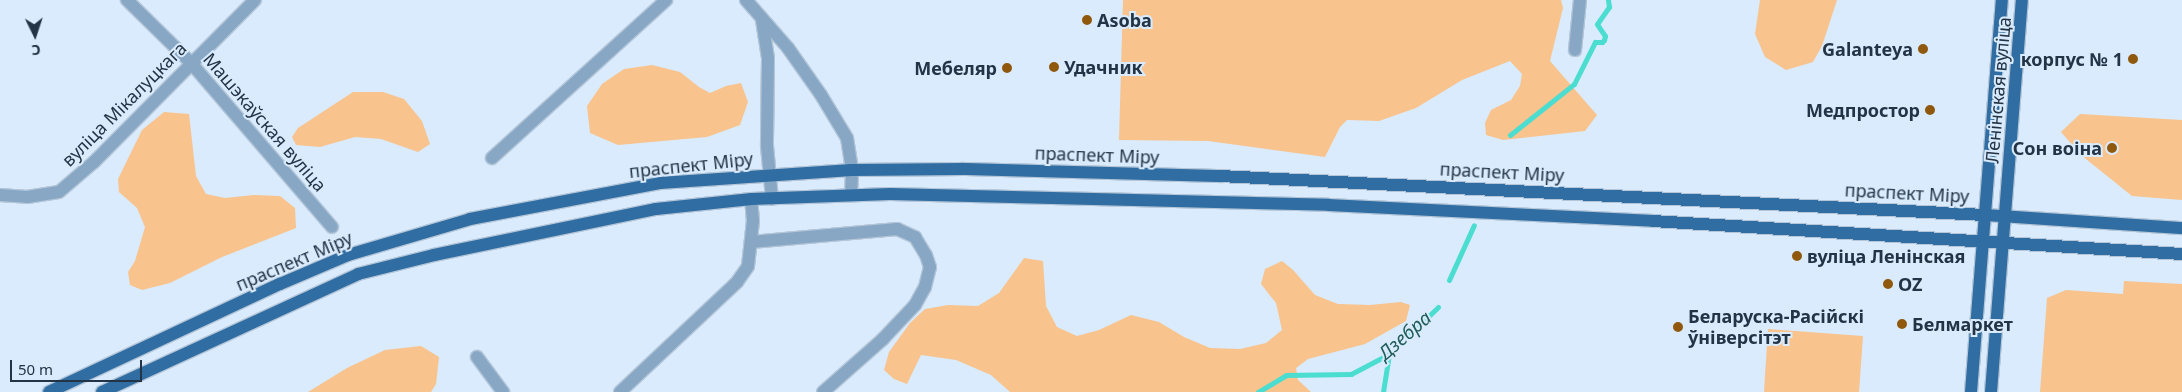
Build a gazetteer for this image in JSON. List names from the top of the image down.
{
  "streets": {
    "main road": ["Ленінская вуліца", "праспект Міру"],
    "street": ["вуліца Мікалуцкага", "Машэкаўская вуліца"]
  },
  "crossings": [
    ["Ленінская вуліца", "праспект Міру"],
    ["вуліца Мікалуцкага", "Машэкаўская вуліца"]
  ],
  "water": ["Дзебра"],
  "places": [
    "Asoba",
    "Galanteya",
    "корпус № 1",
    "Удачник",
    "Мебеляр",
    "Медпростор",
    "Сон воіна",
    "вуліца Ленінская",
    "OZ",
    "Белмаркет",
    "Беларуска-Расійскі ўніверсітэт"
  ],
  "scale_bar": "50 m",
  "north": "bottom"
}
